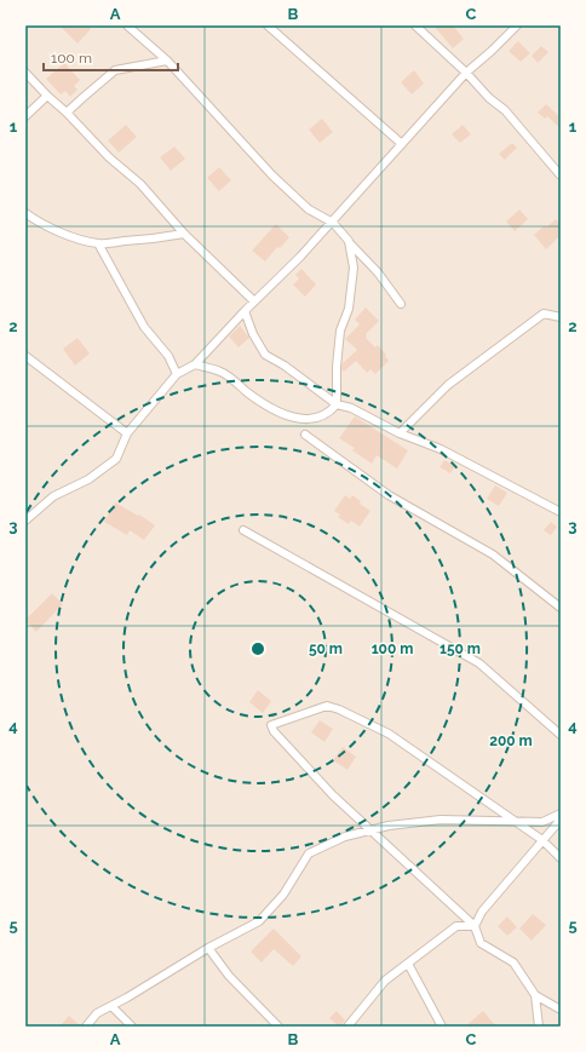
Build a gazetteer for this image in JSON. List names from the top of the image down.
{
  "scale_bar": "100 m",
  "grid": {
    "columns": ["A", "B", "C"],
    "rows": [
      "1",
      "2",
      "3",
      "4",
      "5"
    ]
  },
  "rings": [
    "50 m",
    "100 m",
    "150 m",
    "200 m"
  ]
}
